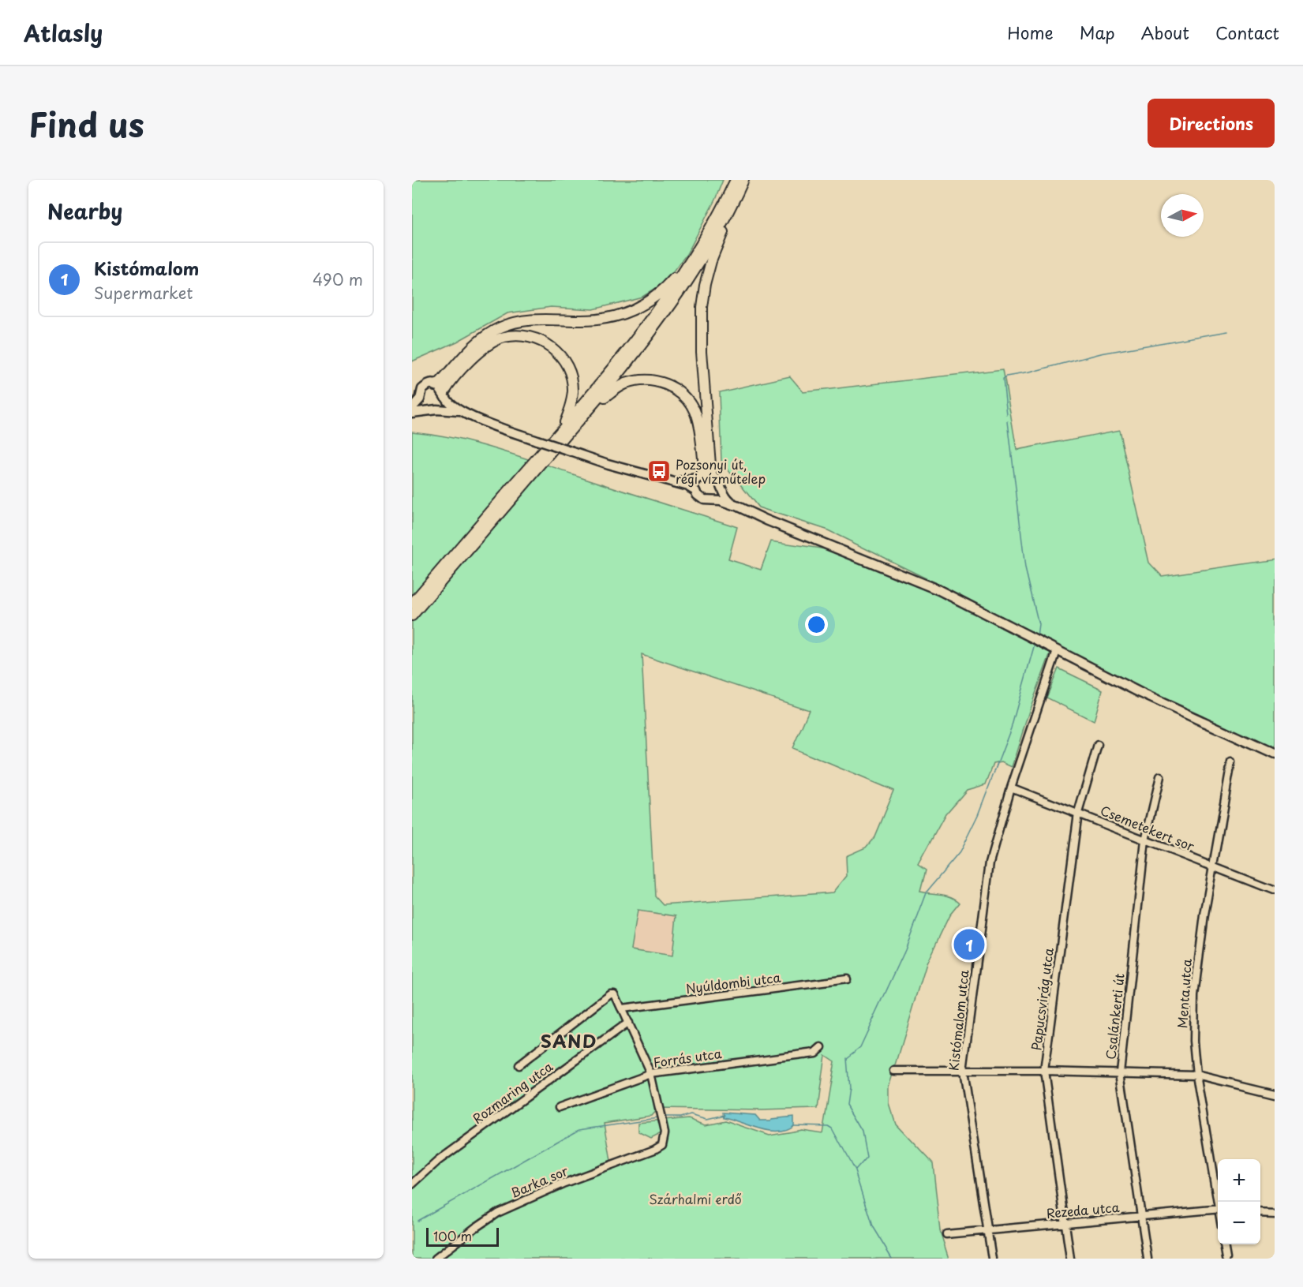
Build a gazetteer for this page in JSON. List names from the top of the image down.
{
  "streets": {
    "street": [
      "Csemetekert sor",
      "Nyúldombi utca",
      "Menta utca",
      "Papucsvirág utca",
      "Csalánkerti út",
      "Kistómalom utca",
      "Forrás utca",
      "Rozmaring utca",
      "Barka sor",
      "Rezeda utca"
    ]
  },
  "crossings": [
    ["Csemetekert sor", "Menta utca"],
    ["Csemetekert sor", "Papucsvirág utca"],
    ["Csemetekert sor", "Csalánkerti út"],
    ["Csemetekert sor", "Kistómalom utca"],
    ["Papucsvirág utca", "Rezeda utca"],
    ["Csalánkerti út", "Rezeda utca"],
    ["Kistómalom utca", "Rezeda utca"],
    ["Forrás utca", "Barka sor"]
  ],
  "districts": ["SAND"],
  "parks": ["Szárhalmi erdő"],
  "places": {
    "bus stop": ["Pozsonyi út, régi vízműtelep"]
  },
  "scale_bar": "100 m",
  "north": "right",
  "page": {
    "header": "Atlasly",
    "nav": [
      "Home",
      "Map",
      "About",
      "Contact"
    ],
    "title": "Find us",
    "buttons": "Directions",
    "heading": "Nearby",
    "list": [
      {
        "mark": "1",
        "name": "Kistómalom",
        "note": "Supermarket",
        "value": "490 m"
      }
    ],
    "pins": "1",
    "map_buttons": ["+", "−"],
    "scale": "100 m"
  }
}
